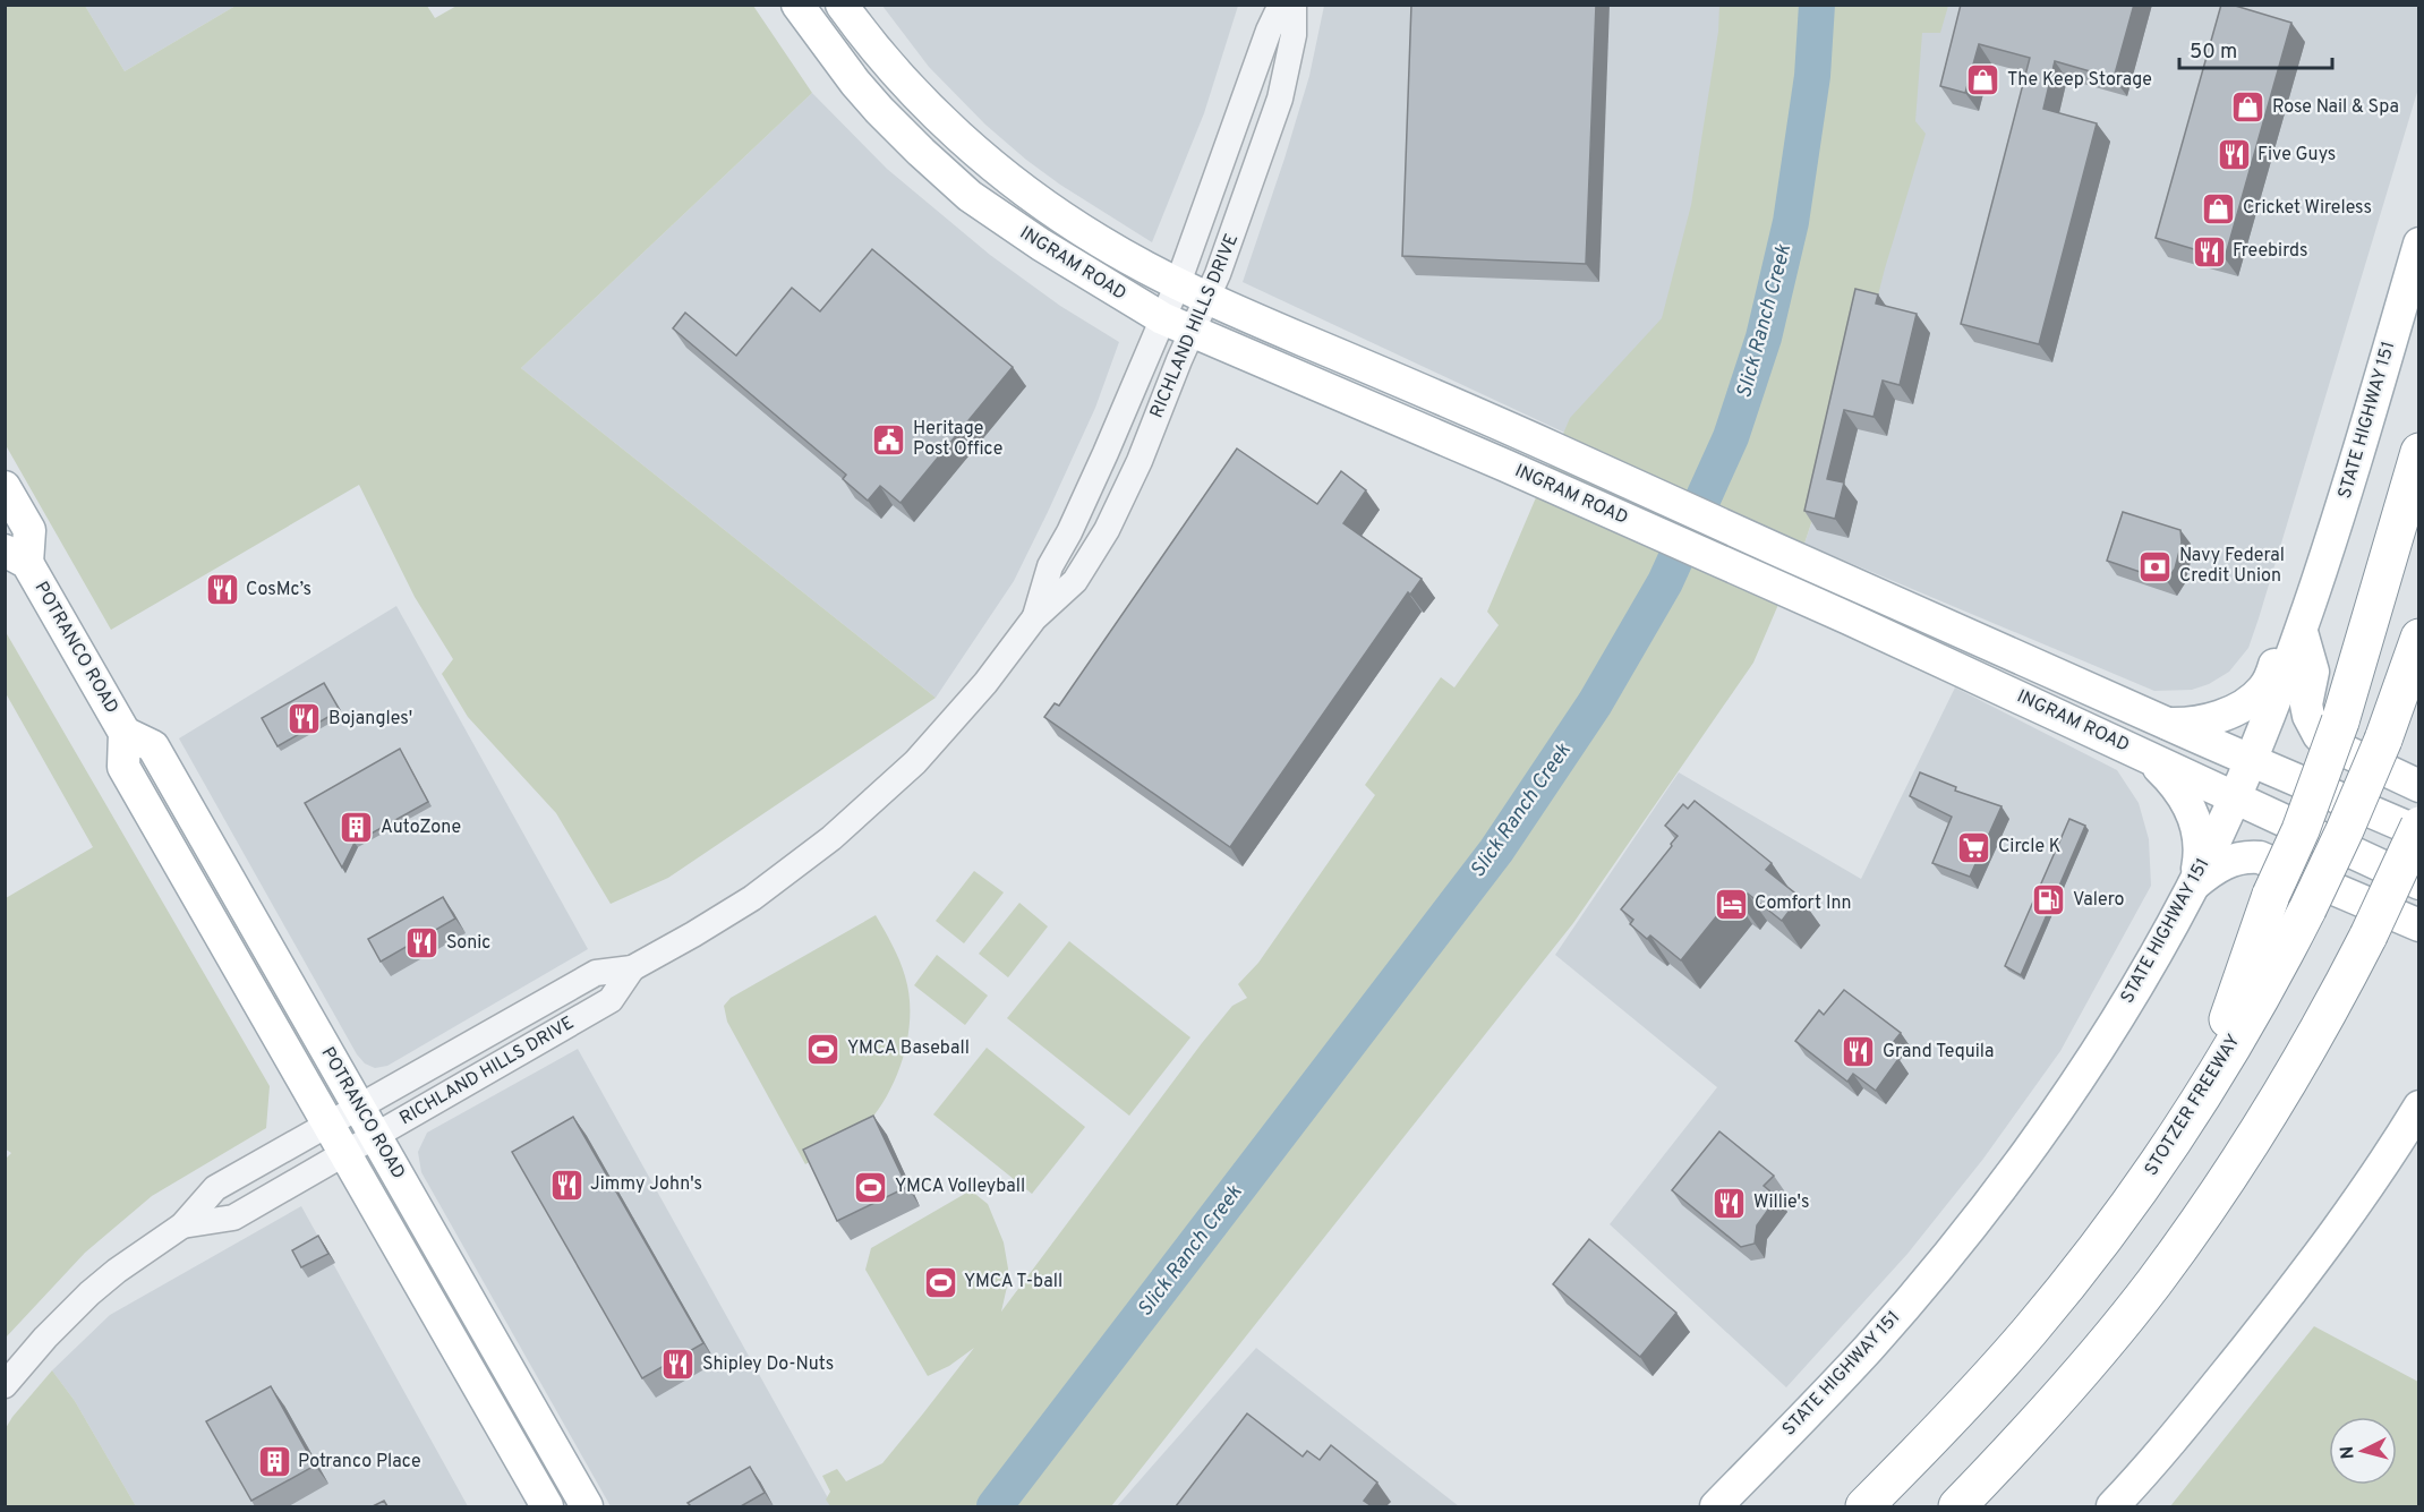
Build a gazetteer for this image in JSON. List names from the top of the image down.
{
  "streets": {
    "highway": ["STOTZER FREEWAY"],
    "main road": ["INGRAM ROAD", "STATE HIGHWAY 151", "POTRANCO ROAD"],
    "street": ["RICHLAND HILLS DRIVE"]
  },
  "crossings": [
    ["INGRAM ROAD", "RICHLAND HILLS DRIVE"],
    ["INGRAM ROAD", "STATE HIGHWAY 151"],
    ["RICHLAND HILLS DRIVE", "POTRANCO ROAD"]
  ],
  "water": ["Slick Ranch Creek"],
  "places": {
    "shop": ["The Keep Storage", "Rose Nail & Spa", "Cricket Wireless"],
    "restaurant": [
      "Five Guys",
      "Freebirds",
      "CosMc’s",
      "Bojangles'",
      "Sonic",
      "Grand Tequila",
      "Jimmy John's",
      "Willie's",
      "Shipley Do-Nuts"
    ],
    "public building": ["Heritage Post Office"],
    "bank": ["Navy Federal Credit Union"],
    "building": ["AutoZone", "Potranco Place"],
    "supermarket": ["Circle K"],
    "fuel station": ["Valero"],
    "hotel": ["Comfort Inn"],
    "sports": ["YMCA Baseball", "YMCA Volleyball", "YMCA T-ball"]
  },
  "scale_bar": "50 m",
  "north": "left"
}
